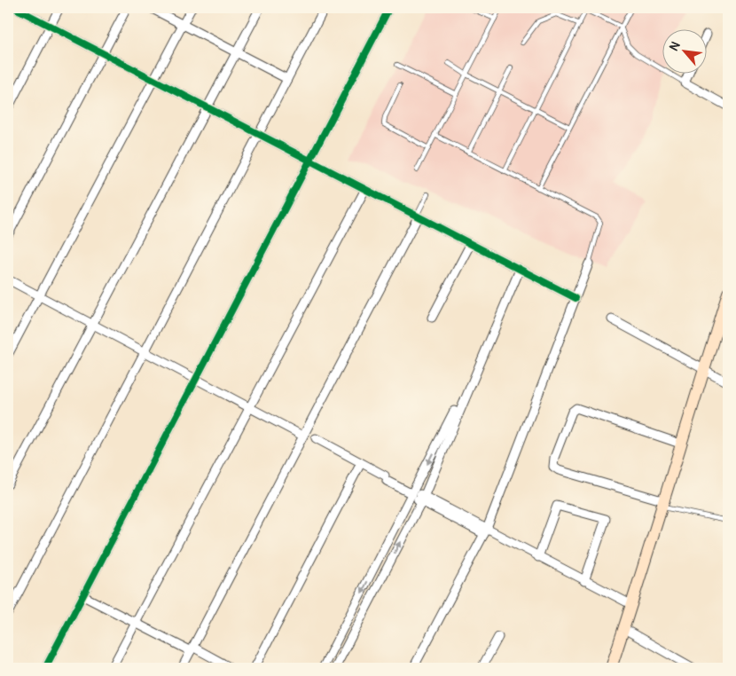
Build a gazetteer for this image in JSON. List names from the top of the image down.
{
  "north": "top left"
}
